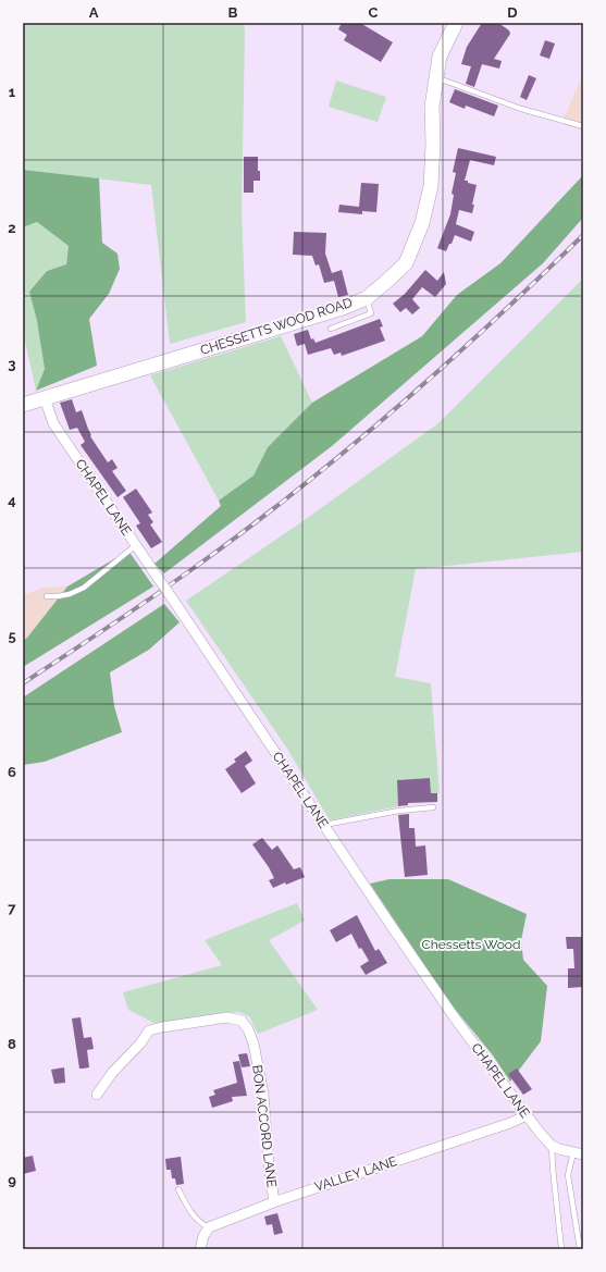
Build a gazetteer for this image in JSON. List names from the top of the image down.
{
  "streets": {
    "street": [
      "CHESSETTS WOOD ROAD",
      "CHAPEL LANE",
      "BON ACCORD LANE",
      "VALLEY LANE"
    ]
  },
  "crossings": [
    ["CHESSETTS WOOD ROAD", "CHAPEL LANE"],
    ["CHAPEL LANE", "VALLEY LANE"],
    ["BON ACCORD LANE", "VALLEY LANE"]
  ],
  "parks": ["Chessetts Wood"],
  "grid": {
    "columns": [
      "A",
      "B",
      "C",
      "D"
    ],
    "rows": [
      "1",
      "2",
      "3",
      "4",
      "5",
      "6",
      "7",
      "8",
      "9"
    ]
  }
}
